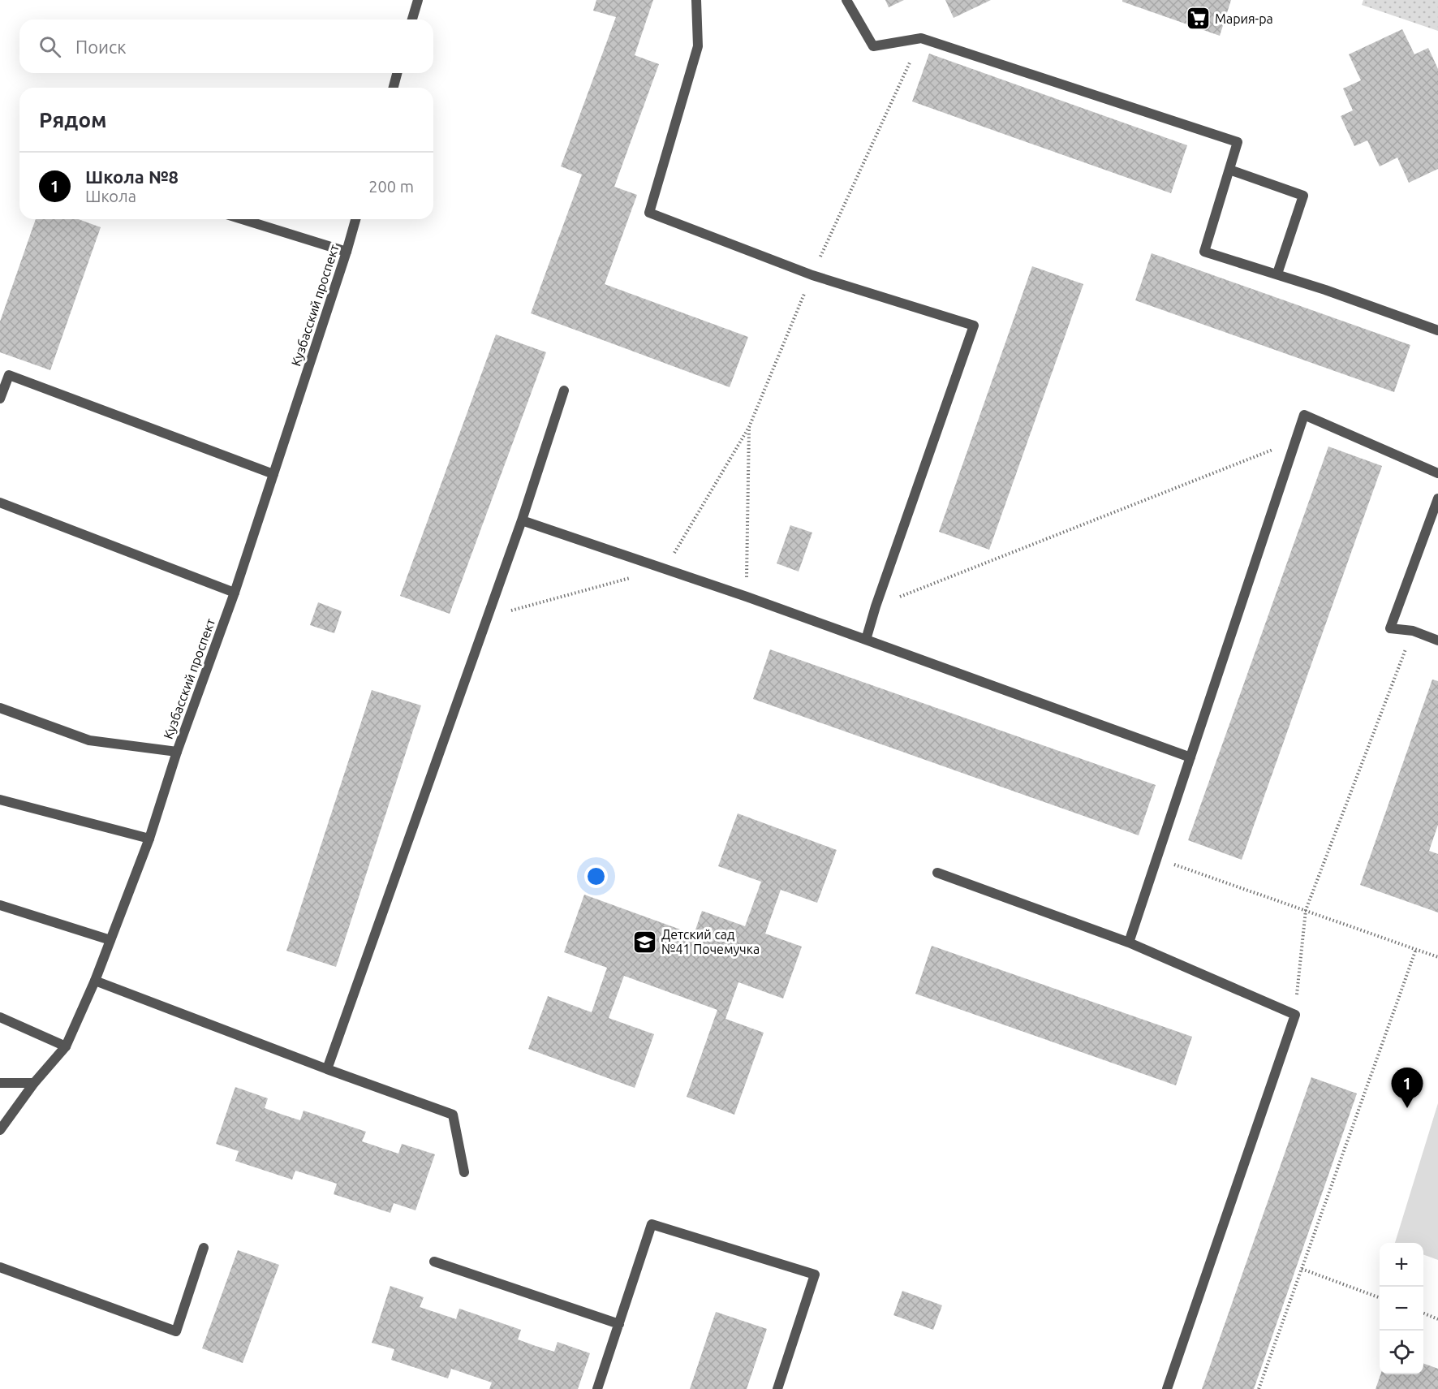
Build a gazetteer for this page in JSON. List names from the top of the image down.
{
  "streets": {
    "street": ["Кузбасский проспект"]
  },
  "places": {
    "supermarket": ["Мария-ра"],
    "school or university": ["Детский сад №41 Почемучка"]
  },
  "page": {
    "search": "Поиск",
    "heading": "Рядом",
    "list": [
      {
        "mark": "1",
        "name": "Школа №8",
        "note": "Школа",
        "value": "200 m"
      }
    ],
    "pins": "1",
    "map_buttons": ["+", "−"]
  }
}
